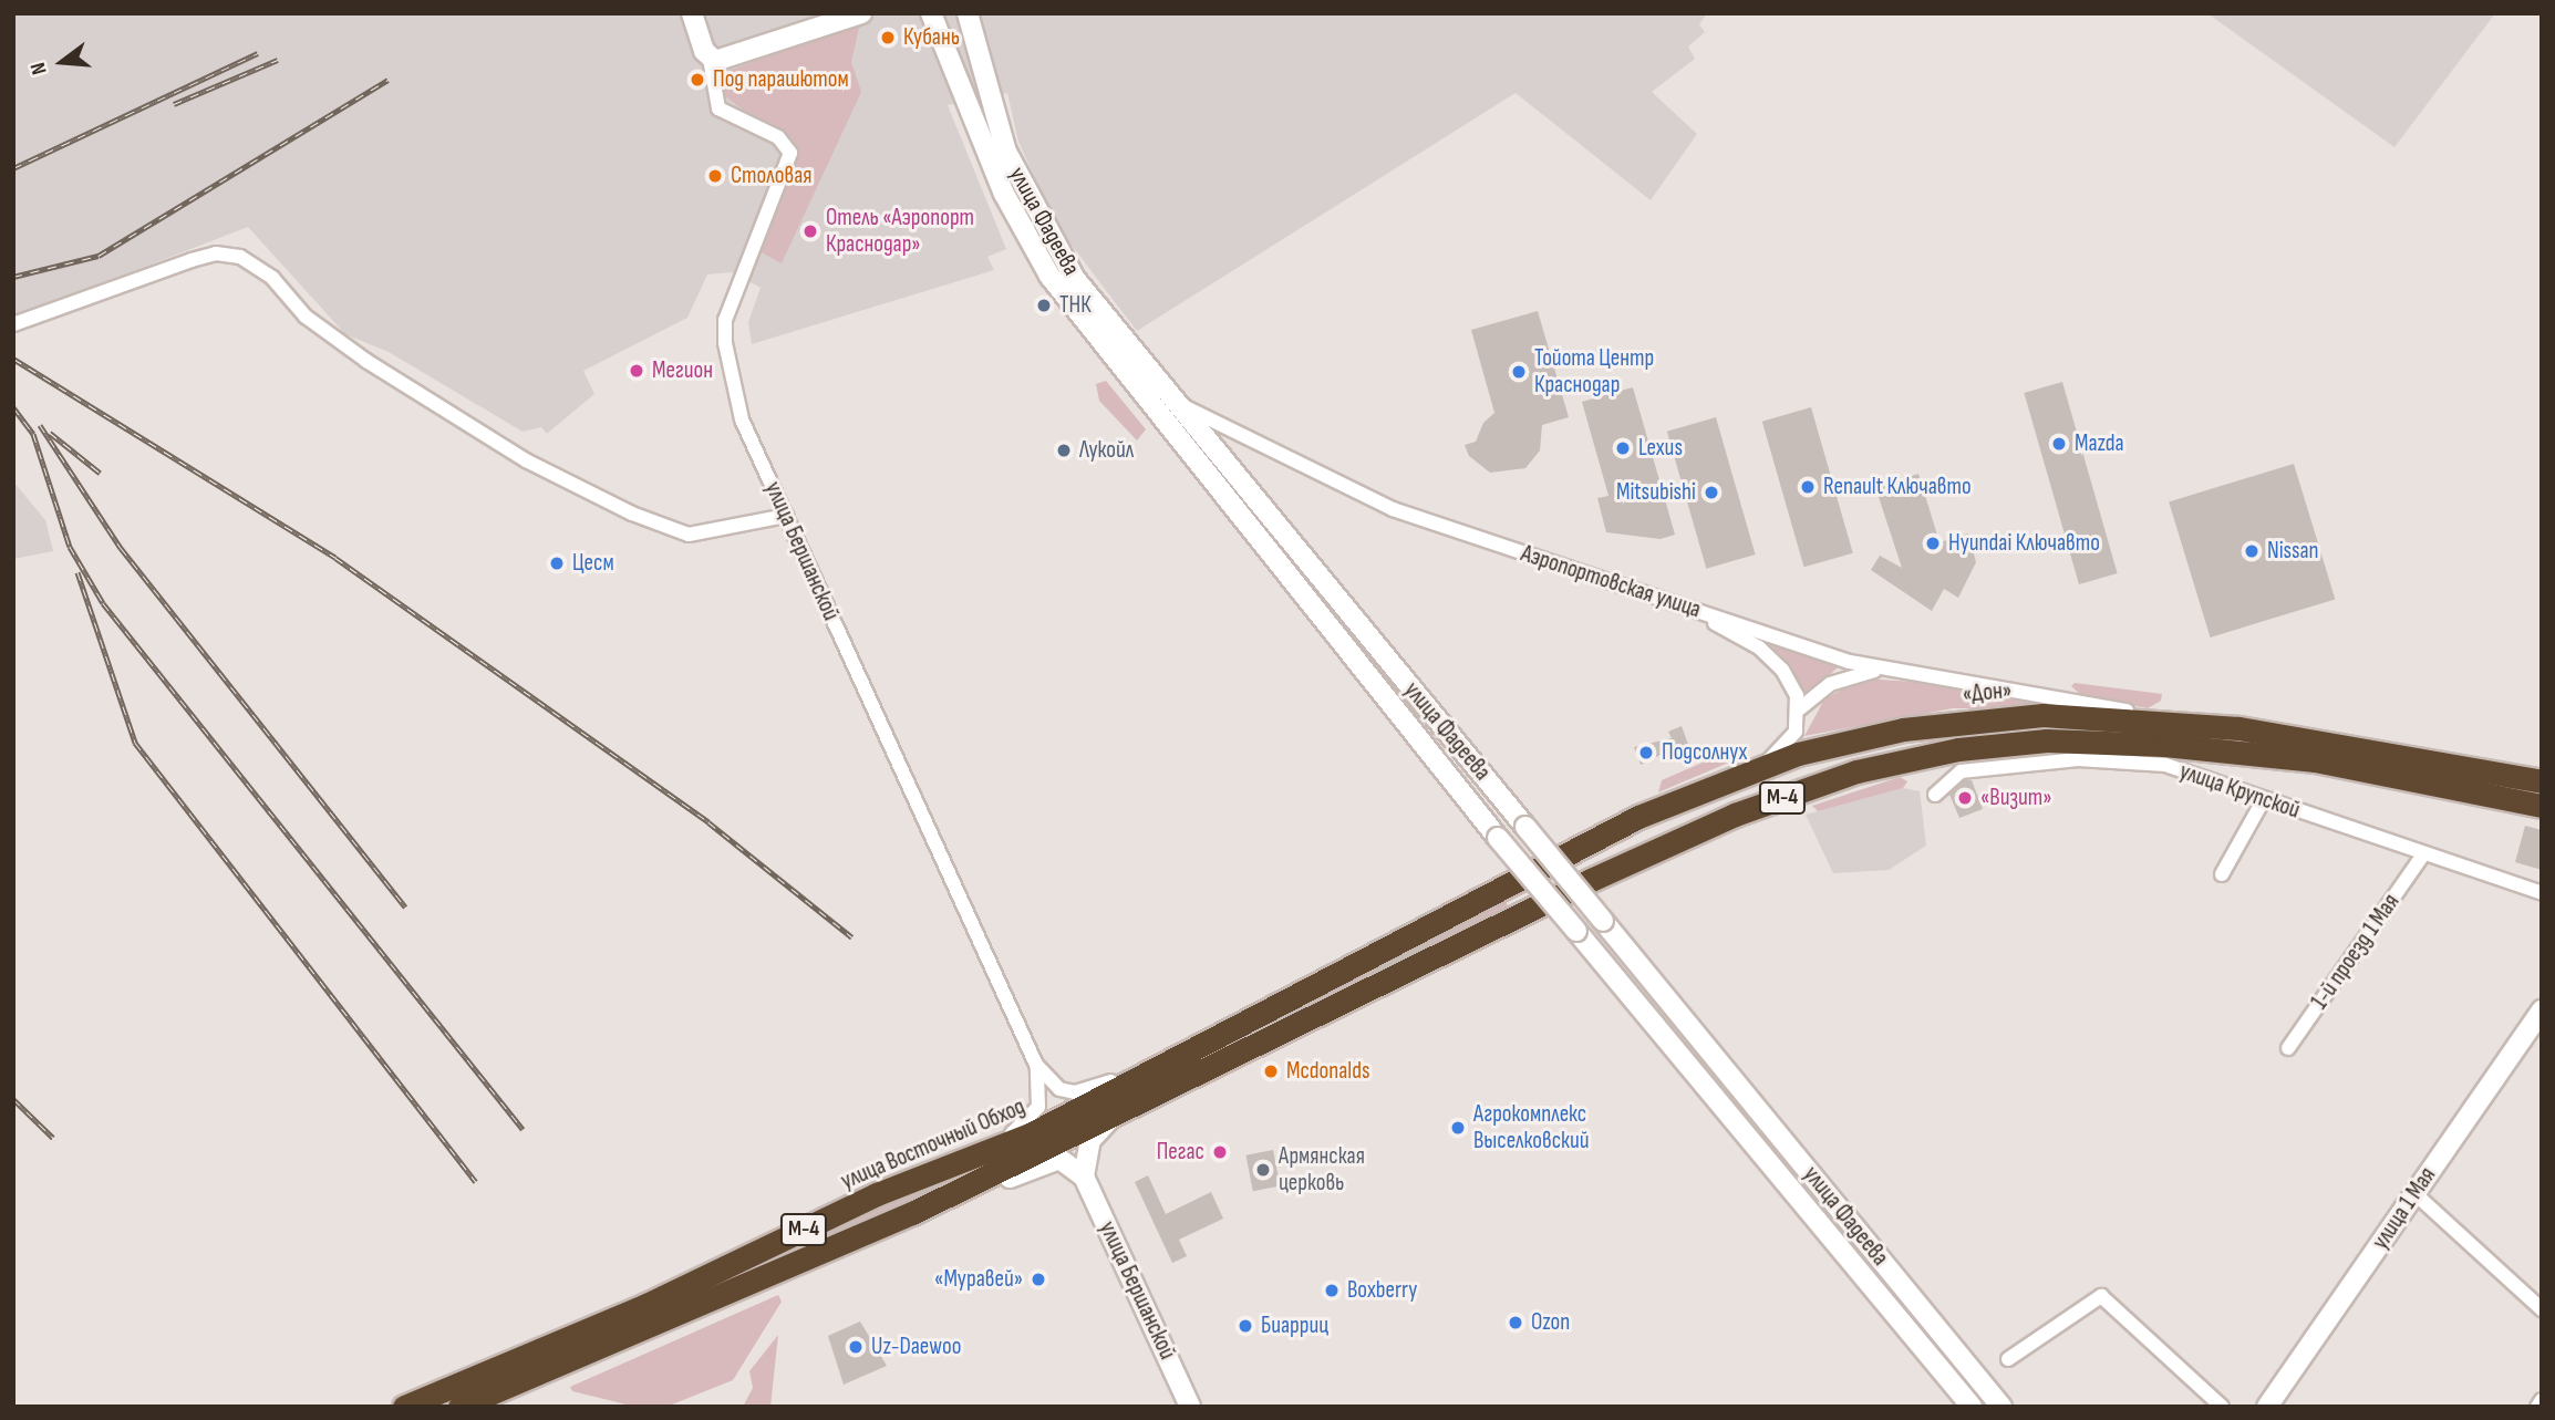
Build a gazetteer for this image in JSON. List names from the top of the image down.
{
  "streets": {
    "highway": ["«Дон»", "М-4", "улица Восточный Обход"],
    "main road": ["улица Фадеева", "улица Бершанской", "улица 1 Мая"],
    "street": ["Аэропортовская улица", "улица Крупской", "1-й проезд 1 Мая"]
  },
  "crossings": [
    ["улица Фадеева", "Аэропортовская улица"],
    ["улица Бершанской", "улица Восточный Обход"],
    ["Аэропортовская улица", "«Дон»"],
    ["«Дон»", "улица Восточный Обход"],
    ["улица Крупской", "1-й проезд 1 Мая"]
  ],
  "places": [
    "Кубань",
    "Под парашютом",
    "Столовая",
    "Отель «Аэропорт Краснодар»",
    "ТНК",
    "Мегион",
    "Тойота Центр Краснодар",
    "Mazda",
    "Lexus",
    "Лукойл",
    "Renault Ключавто",
    "Mitsubishi",
    "Hyundai Ключавто",
    "Nissan",
    "Цесм",
    "Подсолнух",
    "«Визит»",
    "Mcdonalds",
    "Агрокомплекс Выселковский",
    "Пегас",
    "Армянская церковь",
    "«Муравей»",
    "Boxberry",
    "Ozon",
    "Биарриц",
    "Uz-Daewoo"
  ],
  "north": "left"
}
